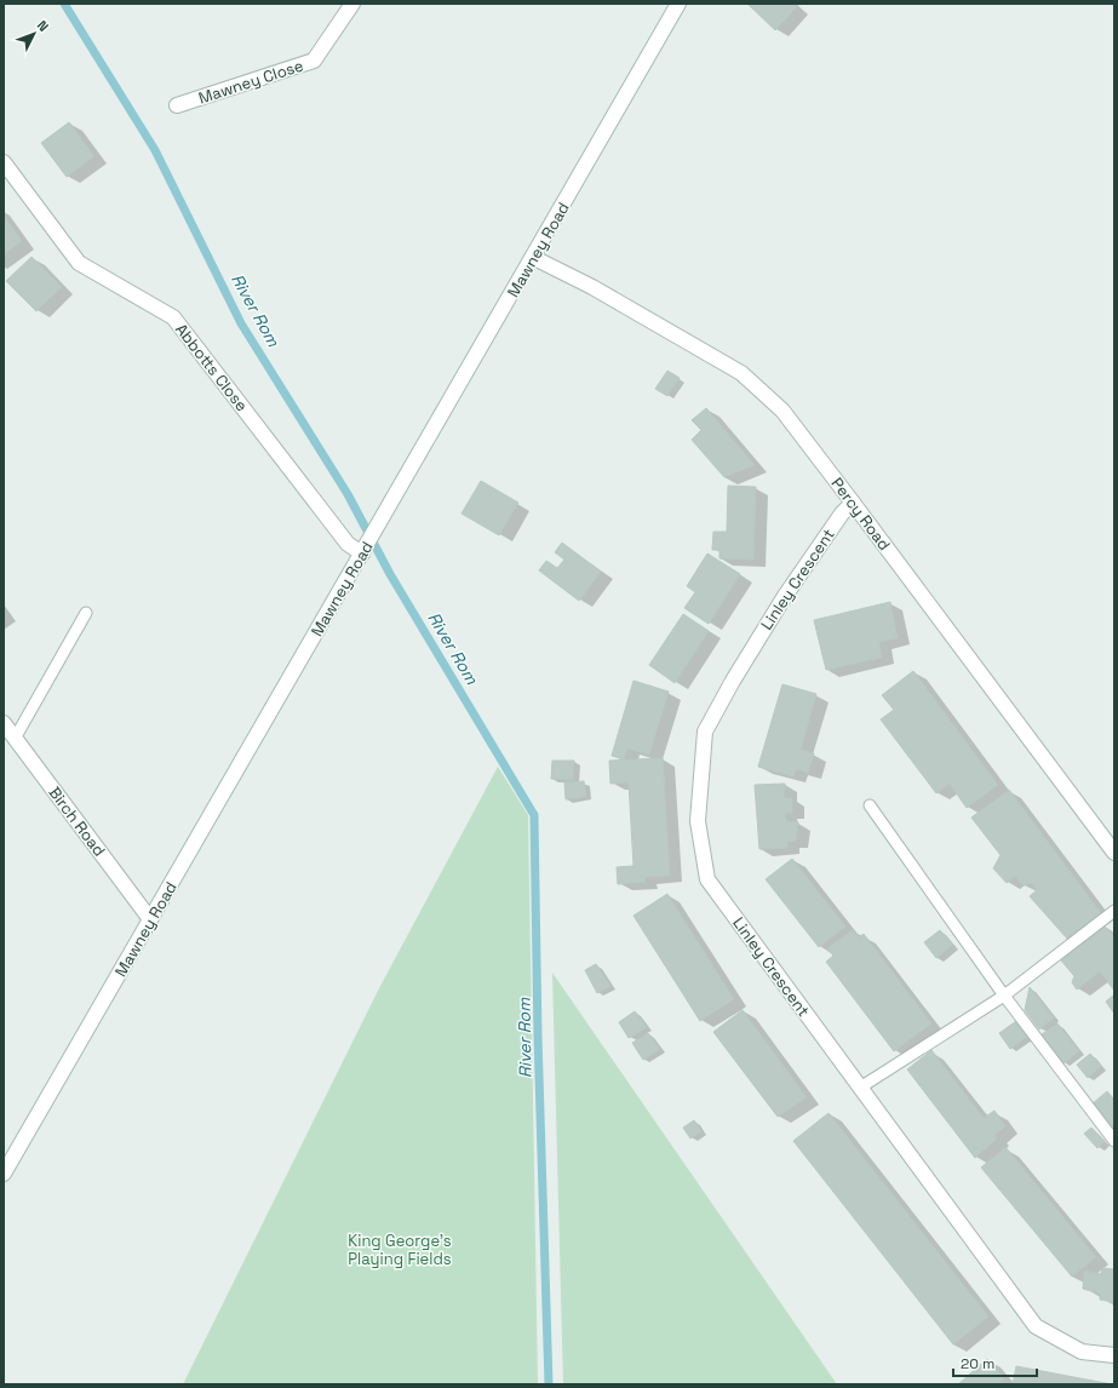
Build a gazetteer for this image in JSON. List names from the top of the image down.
{
  "streets": {
    "street": [
      "Mawney Close",
      "Mawney Road",
      "Abbotts Close",
      "Percy Road",
      "Linley Crescent",
      "Birch Road"
    ]
  },
  "crossings": [
    ["Mawney Road", "Abbotts Close"],
    ["Mawney Road", "Percy Road"],
    ["Mawney Road", "Birch Road"],
    ["Percy Road", "Linley Crescent"]
  ],
  "water": ["River Rom"],
  "parks": ["King George's Playing Fields"],
  "scale_bar": "20 m",
  "north": "top right"
}
